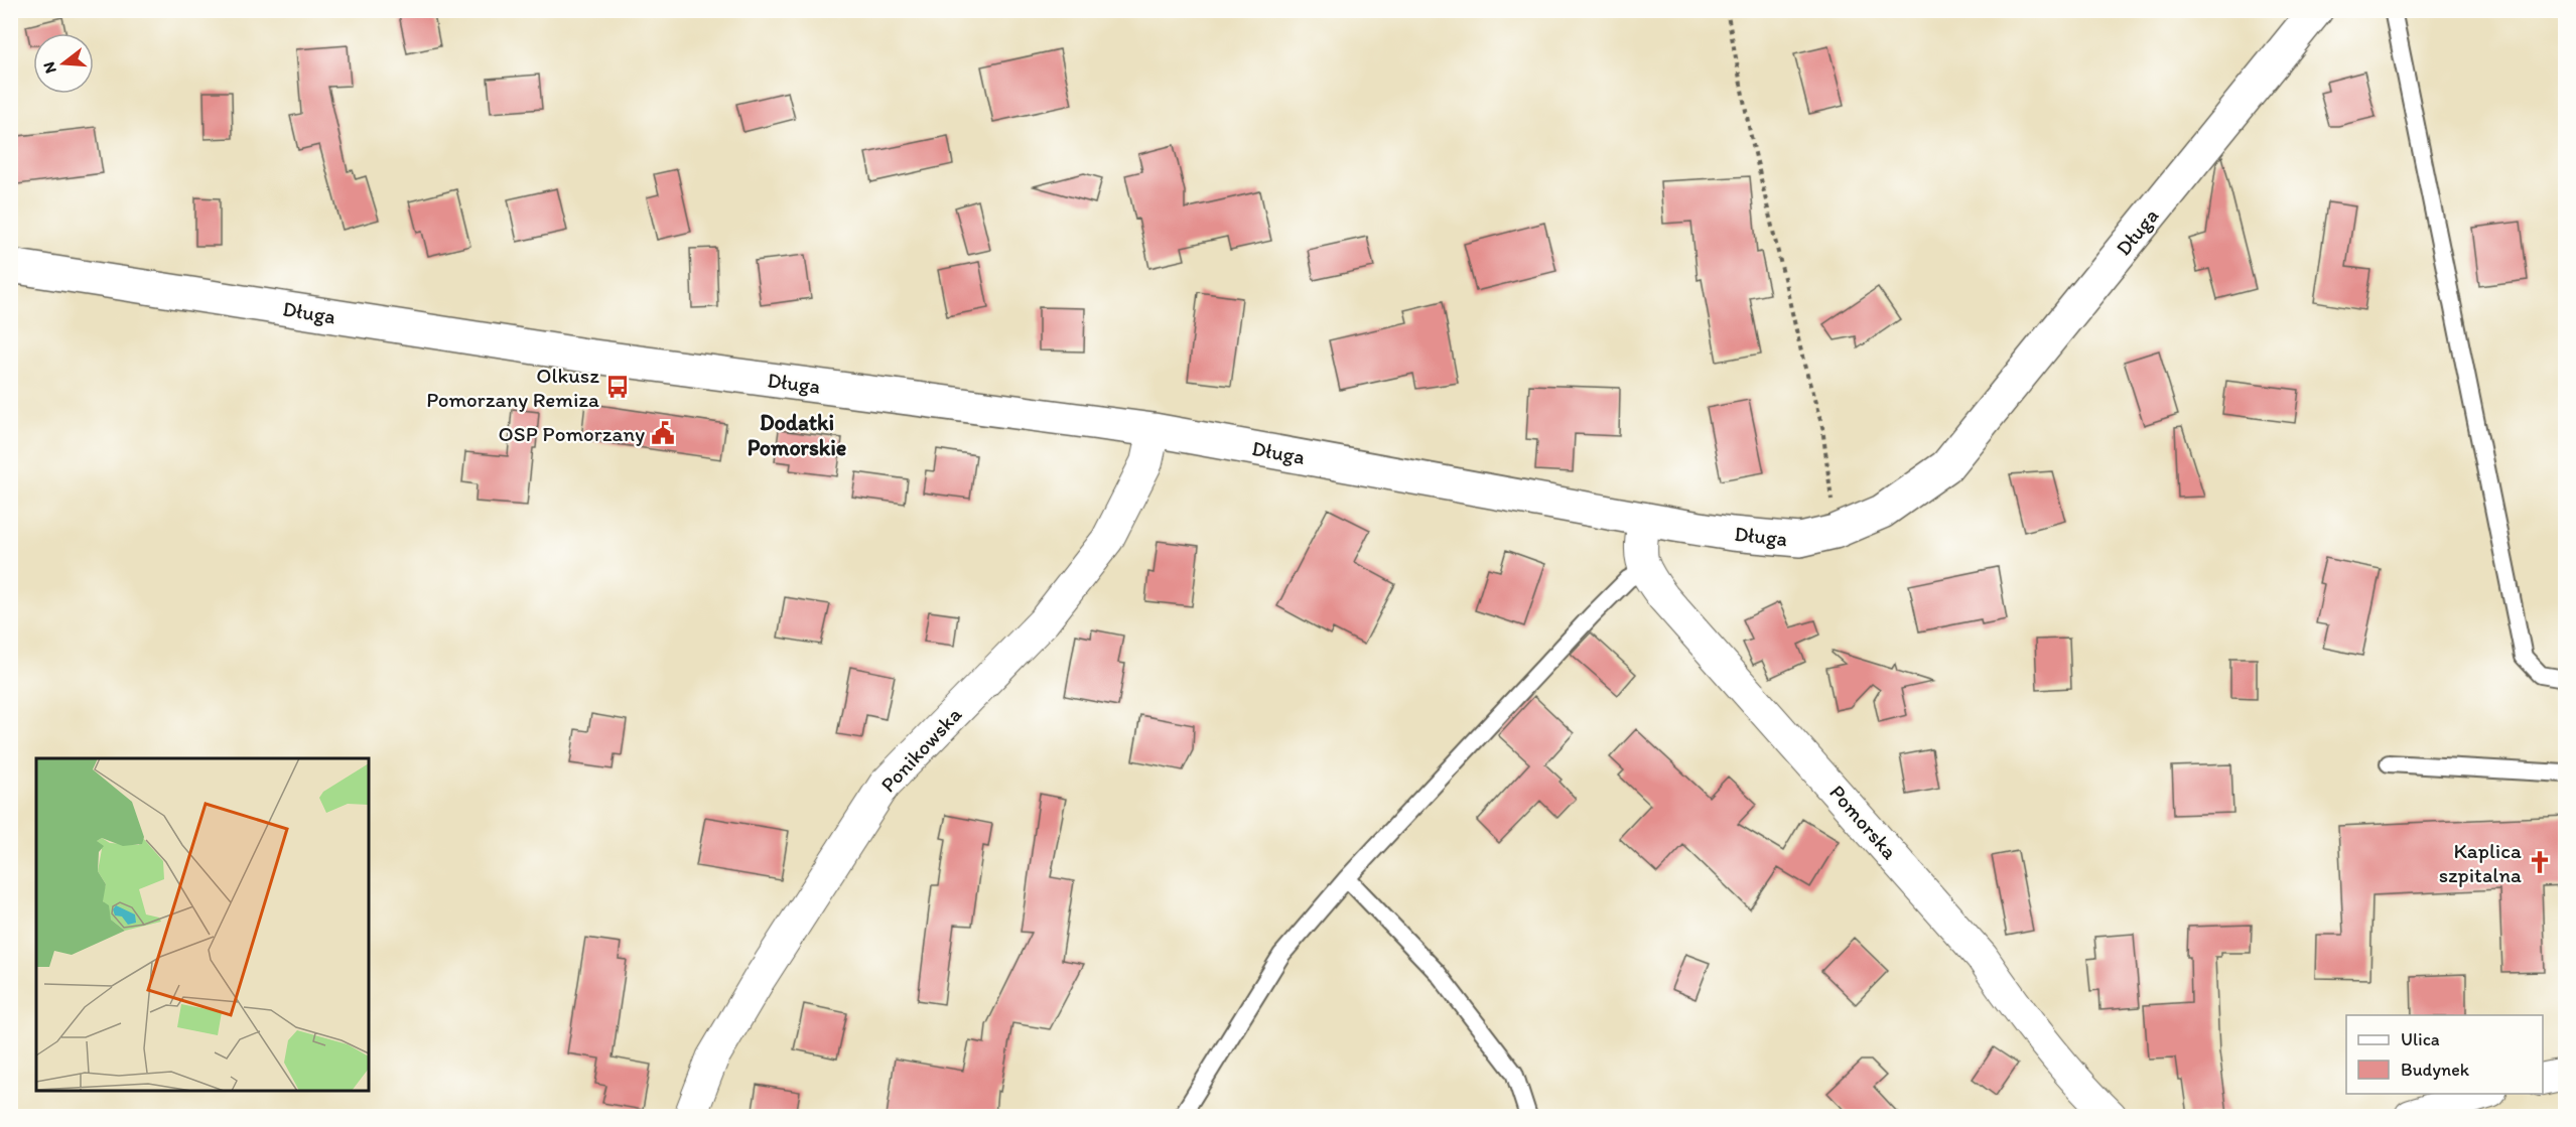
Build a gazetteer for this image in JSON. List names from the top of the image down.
{
  "streets": {
    "street": ["Długa", "Ponikowska", "Pomorska"]
  },
  "crossings": [
    ["Długa", "Ponikowska"]
  ],
  "districts": ["Dodatki Pomorskie"],
  "places": {
    "bus stop": ["Olkusz Pomorzany Remiza"],
    "public building": ["OSP Pomorzany"],
    "church": ["Kaplica szpitalna"]
  },
  "legend": ["Ulica", "Budynek"],
  "north": "left"
}
